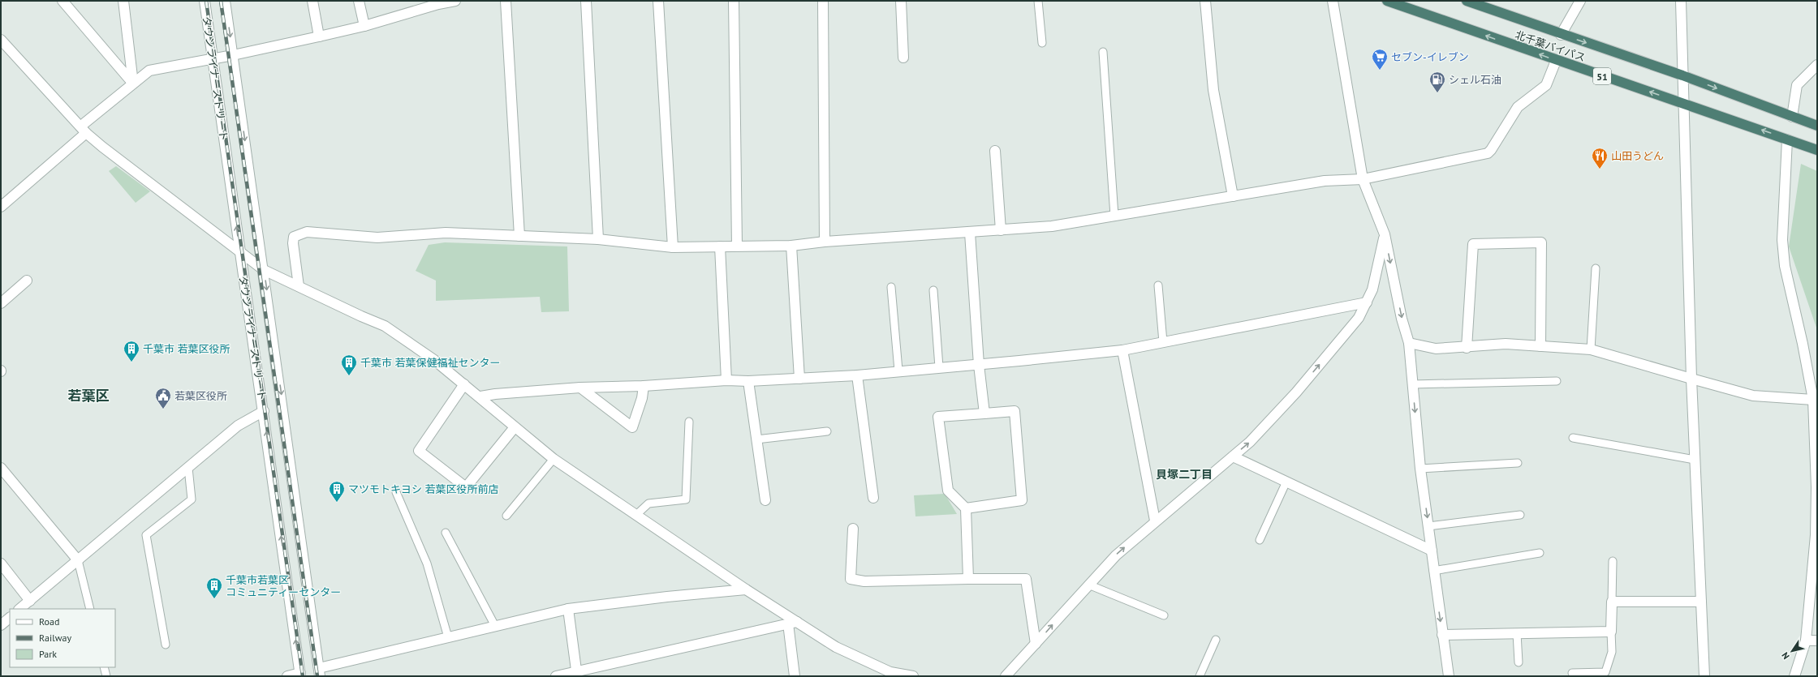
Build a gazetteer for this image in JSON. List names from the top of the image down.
{
  "streets": {
    "highway": ["北千葉バイパス", "51"],
    "street": ["タウンライナーストリート"]
  },
  "districts": ["若葉区", "貝塚二丁目"],
  "places": {
    "supermarket": ["セブン-イレブン"],
    "fuel station": ["シェル石油"],
    "restaurant": ["山田うどん"],
    "building": [
      "千葉市 若葉区役所",
      "千葉市 若葉保健福祉センター",
      "マツモトキヨシ 若葉区役所前店",
      "千葉市若葉区 コミュニティーセンター"
    ],
    "public building": ["若葉区役所"]
  },
  "legend": ["Road", "Railway", "Park"],
  "north": "bottom left"
}
